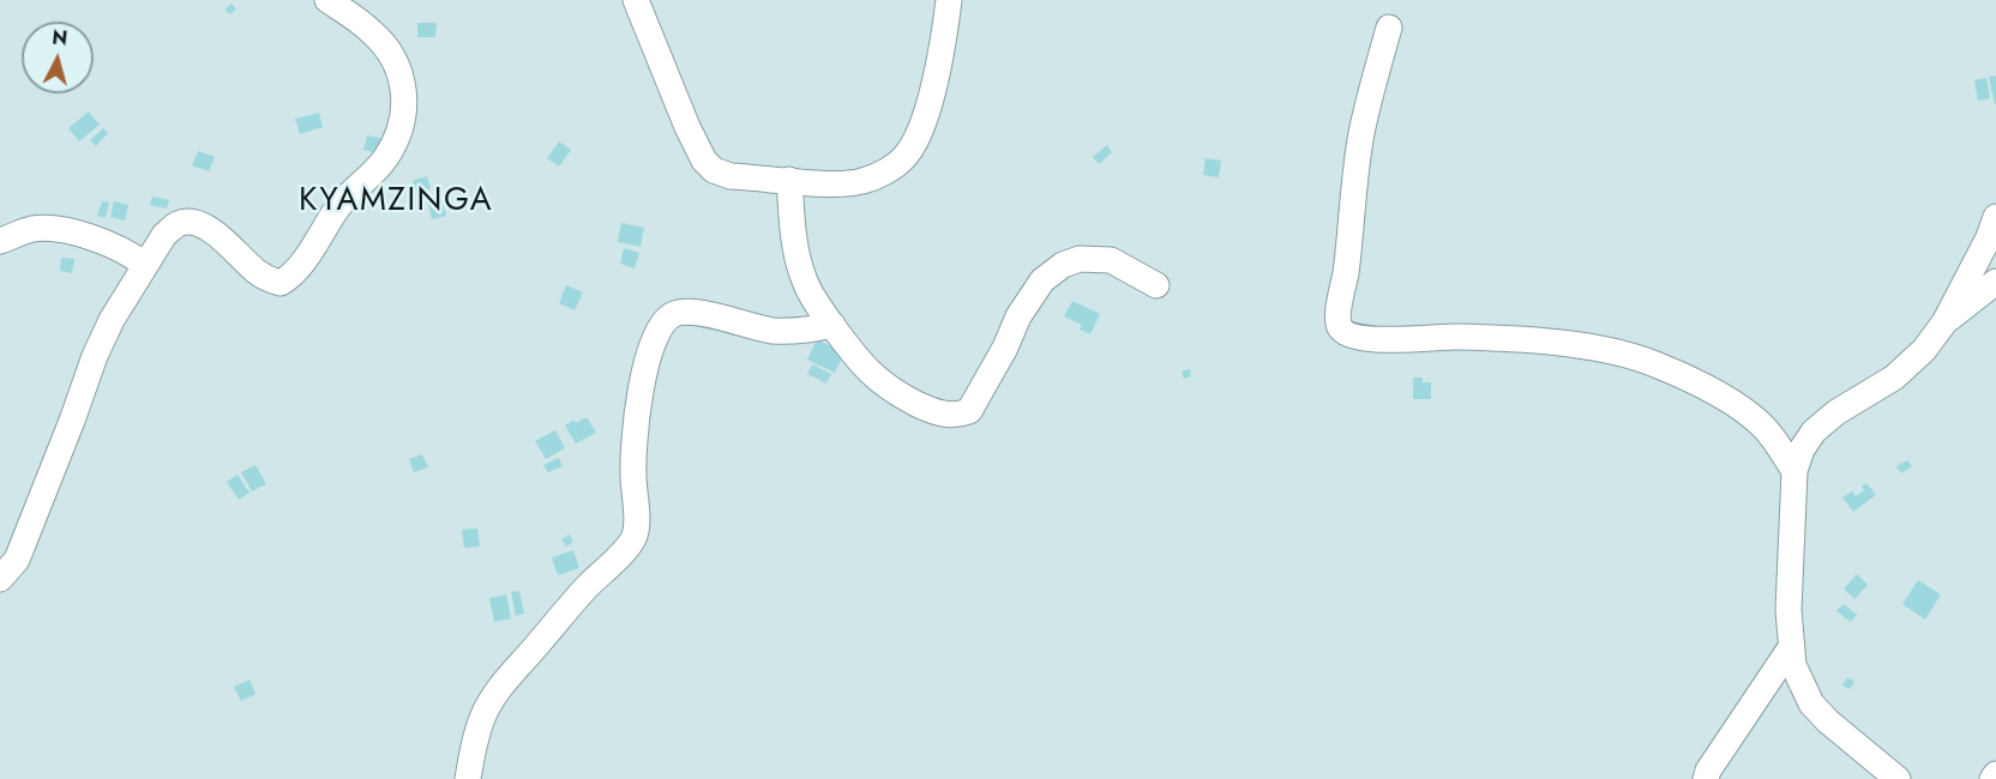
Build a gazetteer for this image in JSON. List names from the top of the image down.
{
  "districts": ["KYAMZINGA"],
  "north": "top"
}
